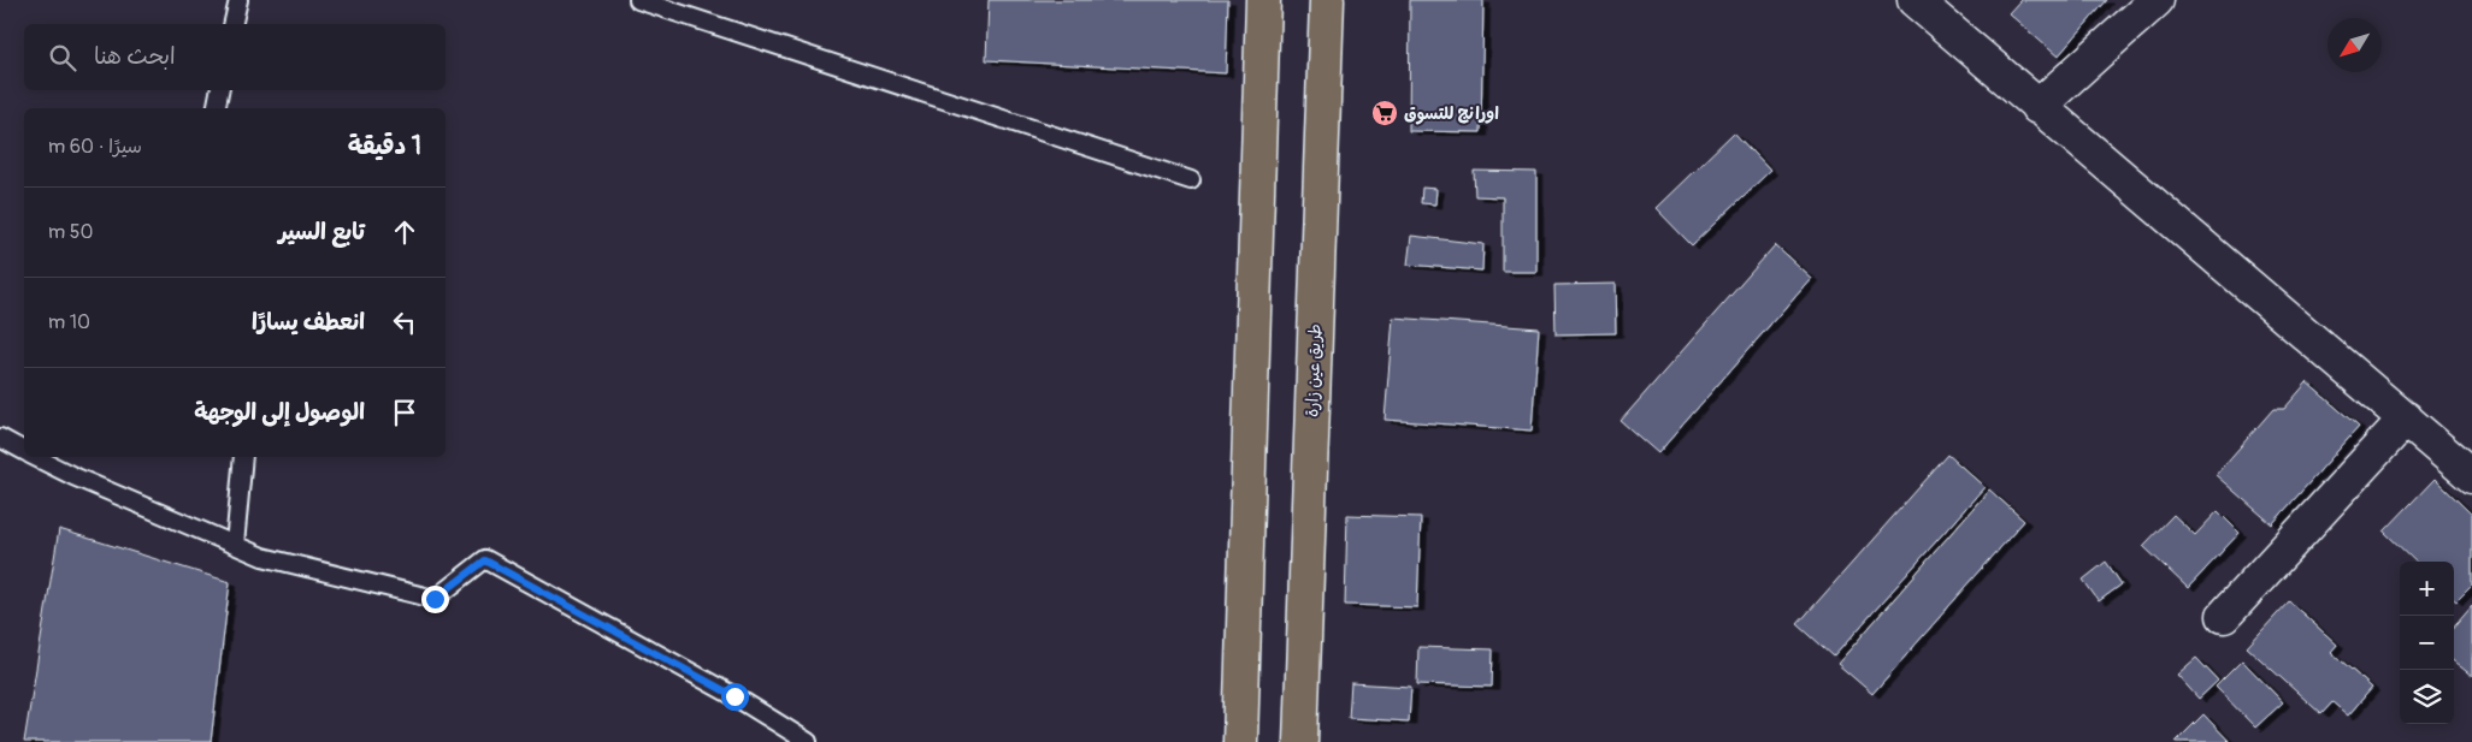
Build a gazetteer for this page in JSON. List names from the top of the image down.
{
  "streets": {
    "main road": ["طريق عين زارة"]
  },
  "places": {
    "supermarket": ["اورانج للتسوق"]
  },
  "north": "bottom left",
  "page": {
    "search": "ابحث هنا",
    "heading": ["1 دقيقة", "سيرًا · 60 m"],
    "list": [
      ["تابع السير", "50 m"],
      ["انعطف يسارًا", "10 m"],
      "الوصول إلى الوجهة"
    ],
    "map_buttons": ["+", "−"]
  }
}
